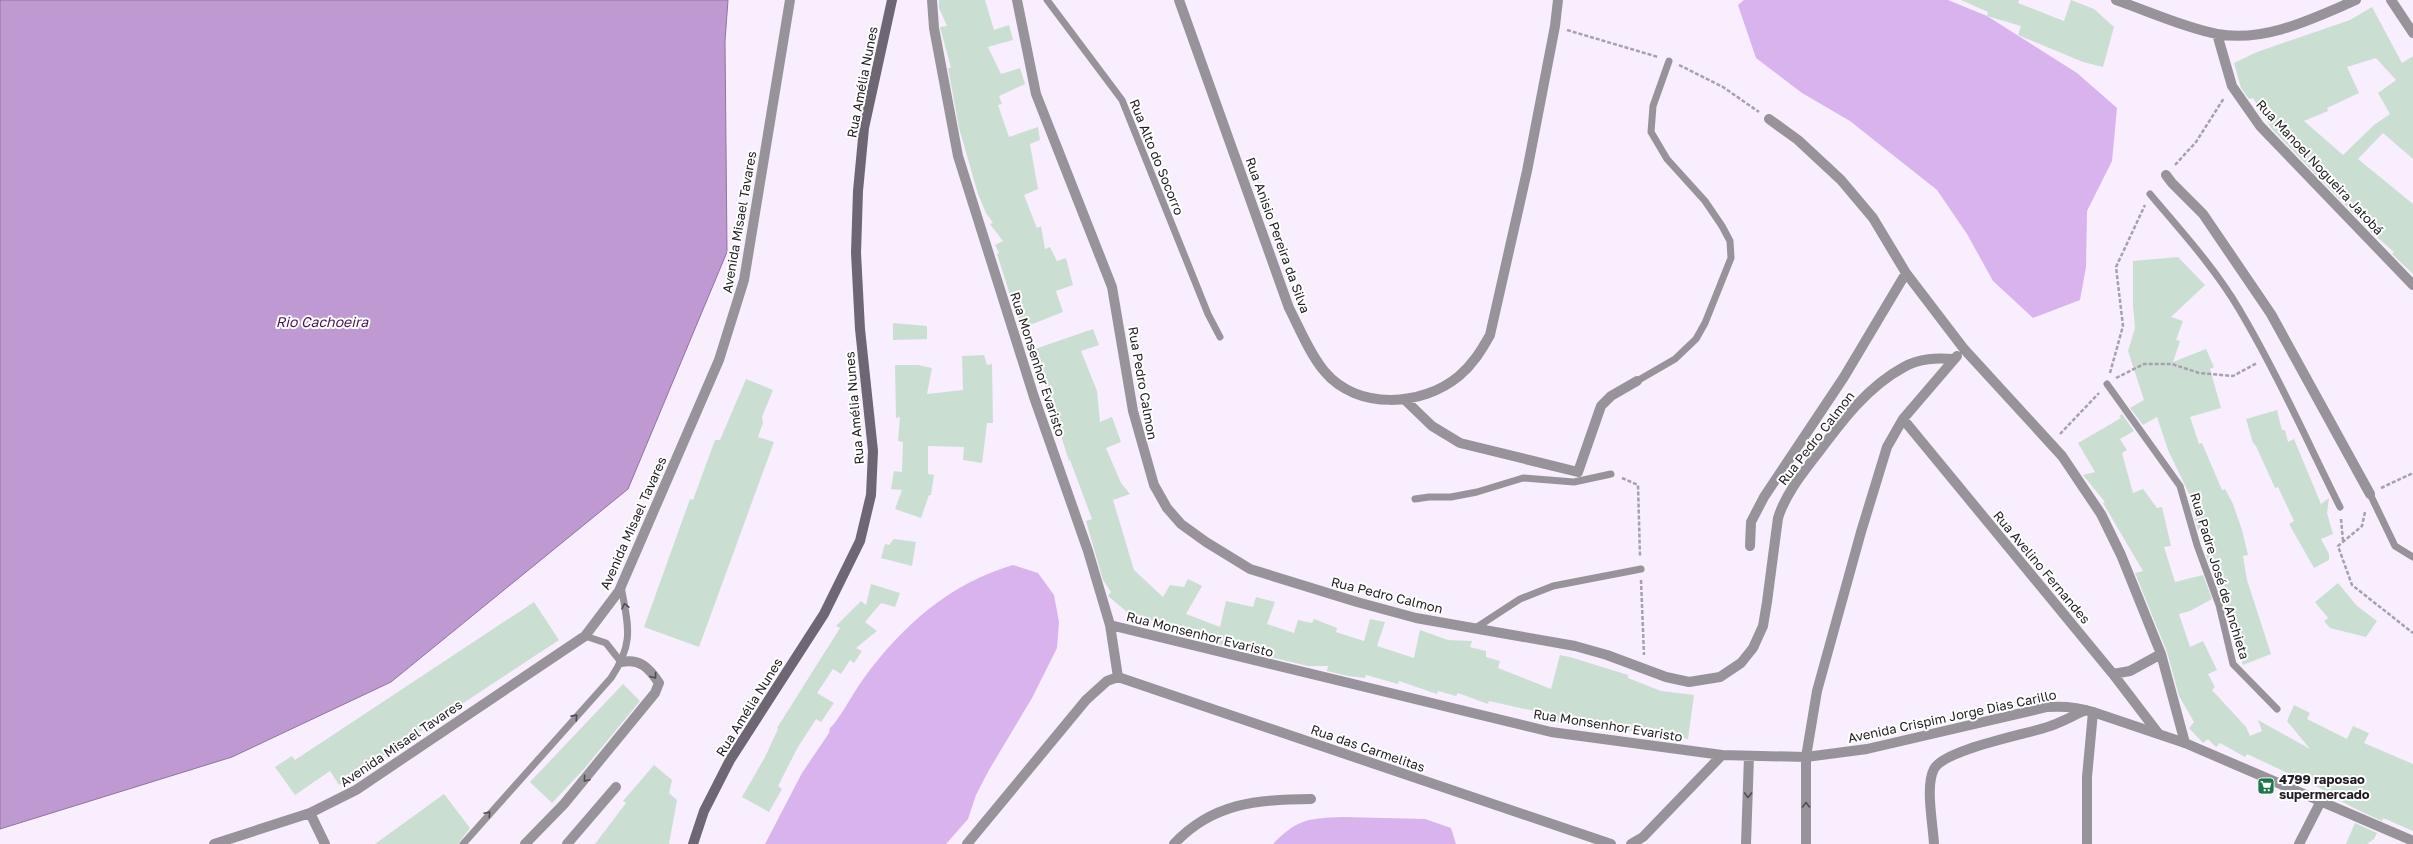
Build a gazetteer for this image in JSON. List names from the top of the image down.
{
  "streets": {
    "main road": ["Rua Amélia Nunes"],
    "street": [
      "Rua Manoel Nogueira Jatobá",
      "Avenida Misael Tavares",
      "Rua Anisio Pereira da Silva",
      "Rua Monsenhor Evaristo",
      "Rua Pedro Calmon",
      "Rua Avelino Fernandes",
      "Avenida Crispim Jorge Dias Carillo",
      "Rua das Carmelitas"
    ],
    "lane": ["Rua Alto do Socorro", "Rua Padre José de Anchieta"]
  },
  "crossings": [
    ["Rua Monsenhor Evaristo", "Avenida Crispim Jorge Dias Carillo"],
    ["Rua Avelino Fernandes", "Avenida Crispim Jorge Dias Carillo"]
  ],
  "water": ["Rio Cachoeira"],
  "places": {
    "supermarket": ["4799 raposao supermercado"]
  }
}
